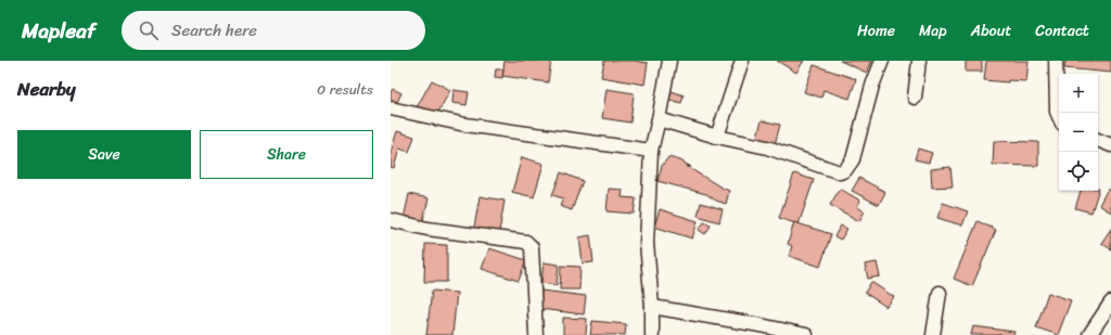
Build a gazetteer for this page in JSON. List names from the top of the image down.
{
  "page": {
    "header": "Mapleaf",
    "search": "Search here",
    "nav": [
      "Home",
      "Map",
      "About",
      "Contact"
    ],
    "heading": ["Nearby", "0 results"],
    "map_buttons": ["+", "−"],
    "buttons": ["Save", "Share"]
  }
}
